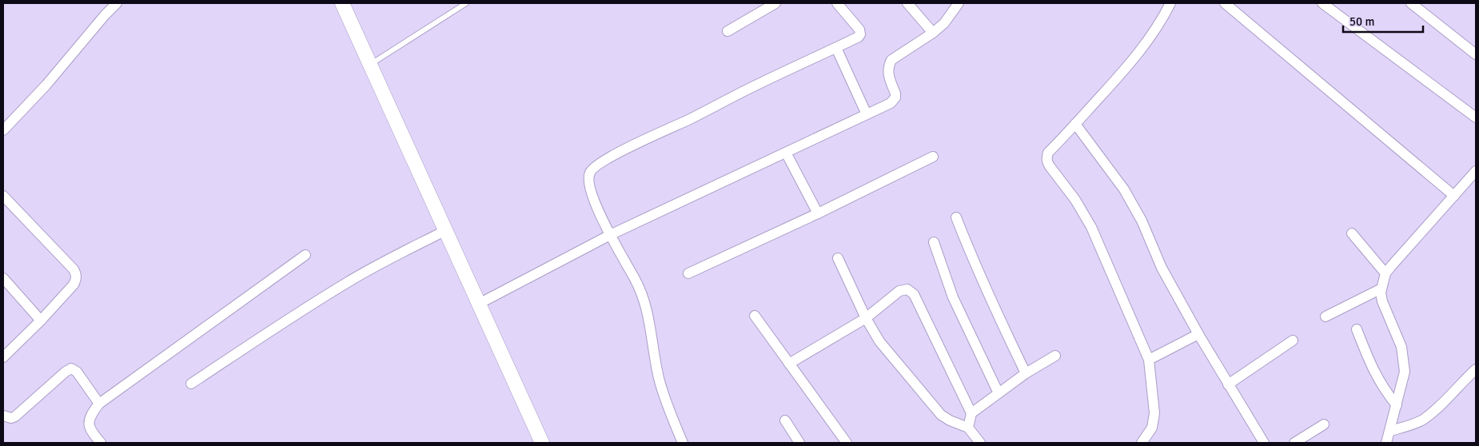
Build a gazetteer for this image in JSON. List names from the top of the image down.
{
  "scale_bar": "50 m"
}
